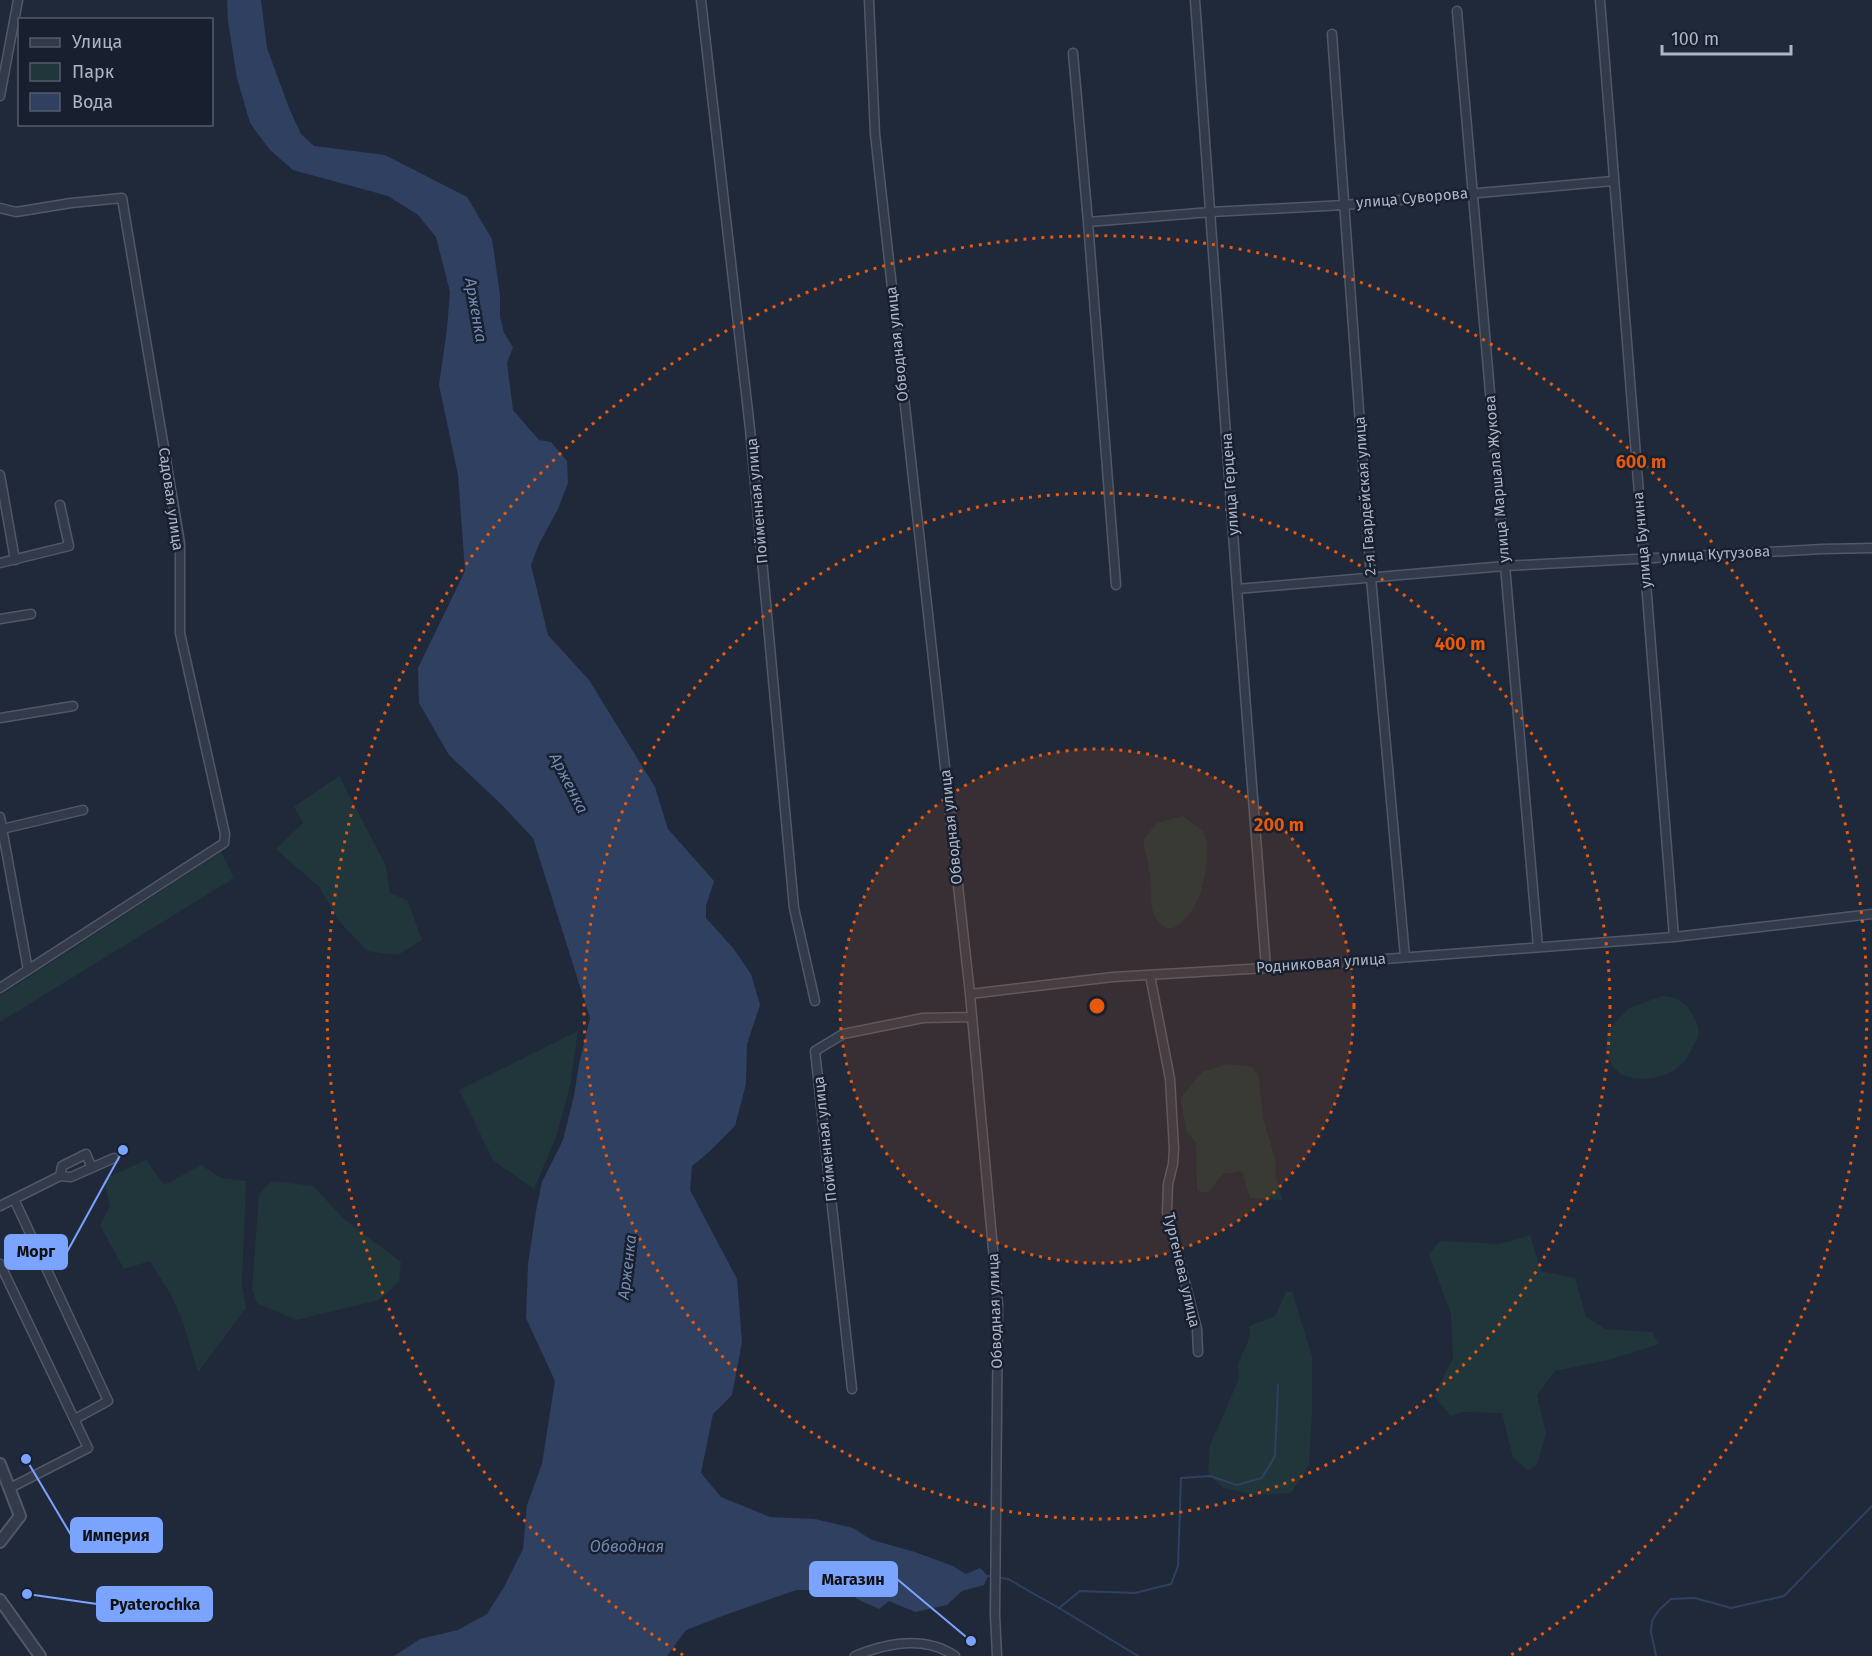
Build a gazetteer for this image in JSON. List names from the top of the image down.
{
  "streets": {
    "street": [
      "улица Суворова",
      "Обводная улица",
      "улица Маршала Жукова",
      "улица Герцена",
      "2-я Гвардейская улица",
      "Садовая улица",
      "Пойменная улица",
      "улица Бунина",
      "улица Кутузова",
      "Родниковая улица",
      "Тургенева улица"
    ]
  },
  "crossings": [
    ["улица Суворова", "улица Маршала Жукова"],
    ["улица Суворова", "улица Герцена"],
    ["улица Суворова", "2-я Гвардейская улица"],
    ["улица Суворова", "улица Бунина"],
    ["Обводная улица", "Пойменная улица"],
    ["Обводная улица", "Родниковая улица"],
    ["улица Маршала Жукова", "улица Кутузова"],
    ["улица Маршала Жукова", "Родниковая улица"],
    ["улица Герцена", "улица Кутузова"],
    ["улица Герцена", "Родниковая улица"],
    ["2-я Гвардейская улица", "улица Кутузова"],
    ["2-я Гвардейская улица", "Родниковая улица"],
    ["улица Бунина", "улица Кутузова"],
    ["улица Бунина", "Родниковая улица"],
    ["Родниковая улица", "Тургенева улица"]
  ],
  "water": ["Арженка", "Обводная"],
  "places": [
    "Морг",
    "Империя",
    "Pyaterochka",
    "Магазин"
  ],
  "legend": ["Улица", "Парк", "Вода"],
  "scale_bar": "100 m",
  "rings": ["600 m", "400 m", "200 m"]
}
